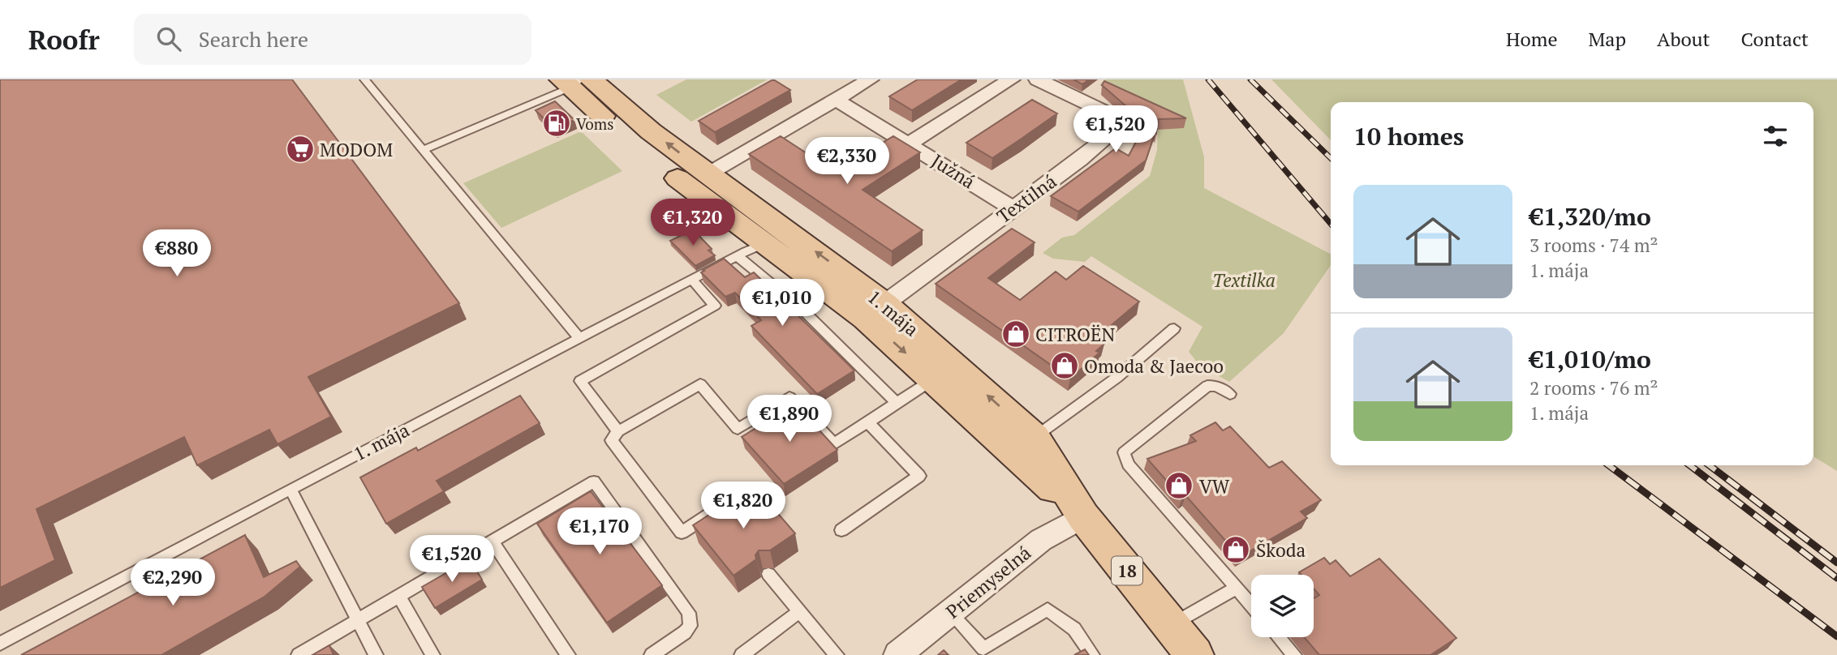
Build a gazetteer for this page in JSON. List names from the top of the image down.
{
  "streets": {
    "main road": ["1. mája", "18"],
    "street": ["Južná", "Textilná", "Priemyselná"]
  },
  "crossings": [
    ["Južná", "Textilná"],
    ["Textilná", "1. mája"],
    ["1. mája", "Priemyselná"]
  ],
  "parks": ["Textilka"],
  "places": {
    "fuel station": ["Voms"],
    "supermarket": ["MODOM"],
    "shop": [
      "CITROËN",
      "Omoda & Jaecoo",
      "VW",
      "Škoda"
    ]
  },
  "page": {
    "header": "Roofr",
    "search": "Search here",
    "nav": [
      "Home",
      "Map",
      "About",
      "Contact"
    ],
    "heading": "10 homes",
    "price": [
      "€1,520",
      "€2,330",
      "€1,320",
      "€880",
      "€1,010",
      "€1,890",
      "€1,820",
      "€1,170",
      "€1,520",
      "€2,290"
    ],
    "list": [
      {
        "name": "€1,320/mo",
        "note": "3 rooms · 74 m² · 1. mája"
      },
      {
        "name": "€1,010/mo",
        "note": "2 rooms · 76 m² · 1. mája"
      }
    ]
  }
}
